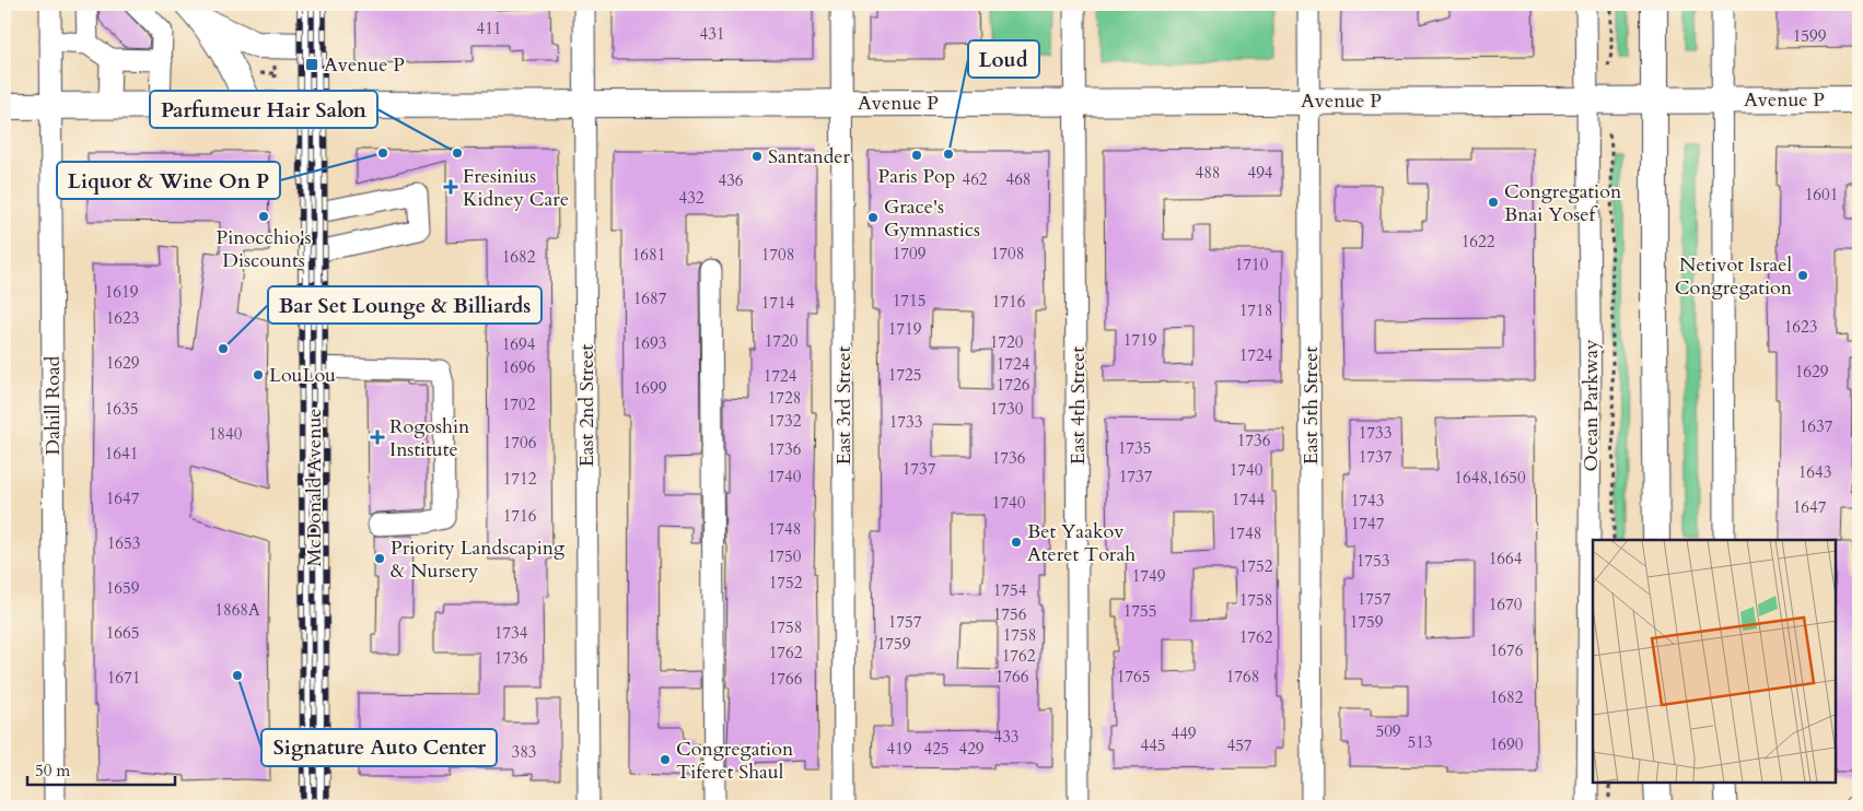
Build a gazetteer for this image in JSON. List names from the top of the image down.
{
  "streets": {
    "main road": ["Avenue P", "McDonald Avenue"],
    "street": [
      "Dahill Road",
      "East 2nd Street",
      "East 3rd Street",
      "East 4th Street",
      "East 5th Street",
      "Ocean Parkway"
    ]
  },
  "crossings": [
    ["Avenue P", "Dahill Road"],
    ["Avenue P", "East 2nd Street"],
    ["Avenue P", "East 3rd Street"],
    ["Avenue P", "East 4th Street"],
    ["Avenue P", "East 5th Street"],
    ["Avenue P", "Ocean Parkway"],
    ["Avenue P", "McDonald Avenue"]
  ],
  "places": {
    "transit": ["Avenue P"],
    "other": [
      "Liquor & Wine On P",
      "Parfumeur Hair Salon",
      "Loud",
      "Paris Pop",
      "Santander",
      "Congregation Bnai Yosef",
      "Pinocchio's Discounts",
      "Grace's Gymnastics",
      "Netivot Israel Congregation",
      "Bar Set Lounge & Billiards",
      "LouLou",
      "Bet Yaakov Ateret Torah",
      "Priority Landscaping & Nursery",
      "Signature Auto Center",
      "Congregation Tiferet Shaul"
    ],
    "health": ["Fresinius Kidney Care", "Rogoshin Institute"]
  },
  "house_numbers": [
    "411",
    "431",
    "1599",
    "488",
    "494",
    "462",
    "468",
    "436",
    "1601",
    "432",
    "1622",
    "1709",
    "1708",
    "1681",
    "1708",
    "1682",
    "1710",
    "1619",
    "1687",
    "1715",
    "1716",
    "1714",
    "1718",
    "1623",
    "1623",
    "1719",
    "1719",
    "1720",
    "1720",
    "1693",
    "1694",
    "1724",
    "1629",
    "1724",
    "1696",
    "1629",
    "1725",
    "1724",
    "1726",
    "1699",
    "1728",
    "1702",
    "1635",
    "1730",
    "1732",
    "1733",
    "1637",
    "1733",
    "1840",
    "1736",
    "1706",
    "1735",
    "1736",
    "1641",
    "1737",
    "1736",
    "1737",
    "1740",
    "1643",
    "1740",
    "1737",
    "1648,1650",
    "1712",
    "1647",
    "1744",
    "1743",
    "1740",
    "1647",
    "1716",
    "1747",
    "1748",
    "1748",
    "1653",
    "1750",
    "1664",
    "1753",
    "1752",
    "1749",
    "1752",
    "1659",
    "1754",
    "1757",
    "1758",
    "1670",
    "1868A",
    "1755",
    "1756",
    "1757",
    "1759",
    "1758",
    "1665",
    "1734",
    "1758",
    "1762",
    "1759",
    "1676",
    "1762",
    "1762",
    "1736",
    "1766",
    "1765",
    "1768",
    "1671",
    "1766",
    "1682",
    "509",
    "449",
    "433",
    "513",
    "1690",
    "445",
    "457",
    "419",
    "425",
    "429",
    "383"
  ],
  "scale_bar": "50 m"
}
